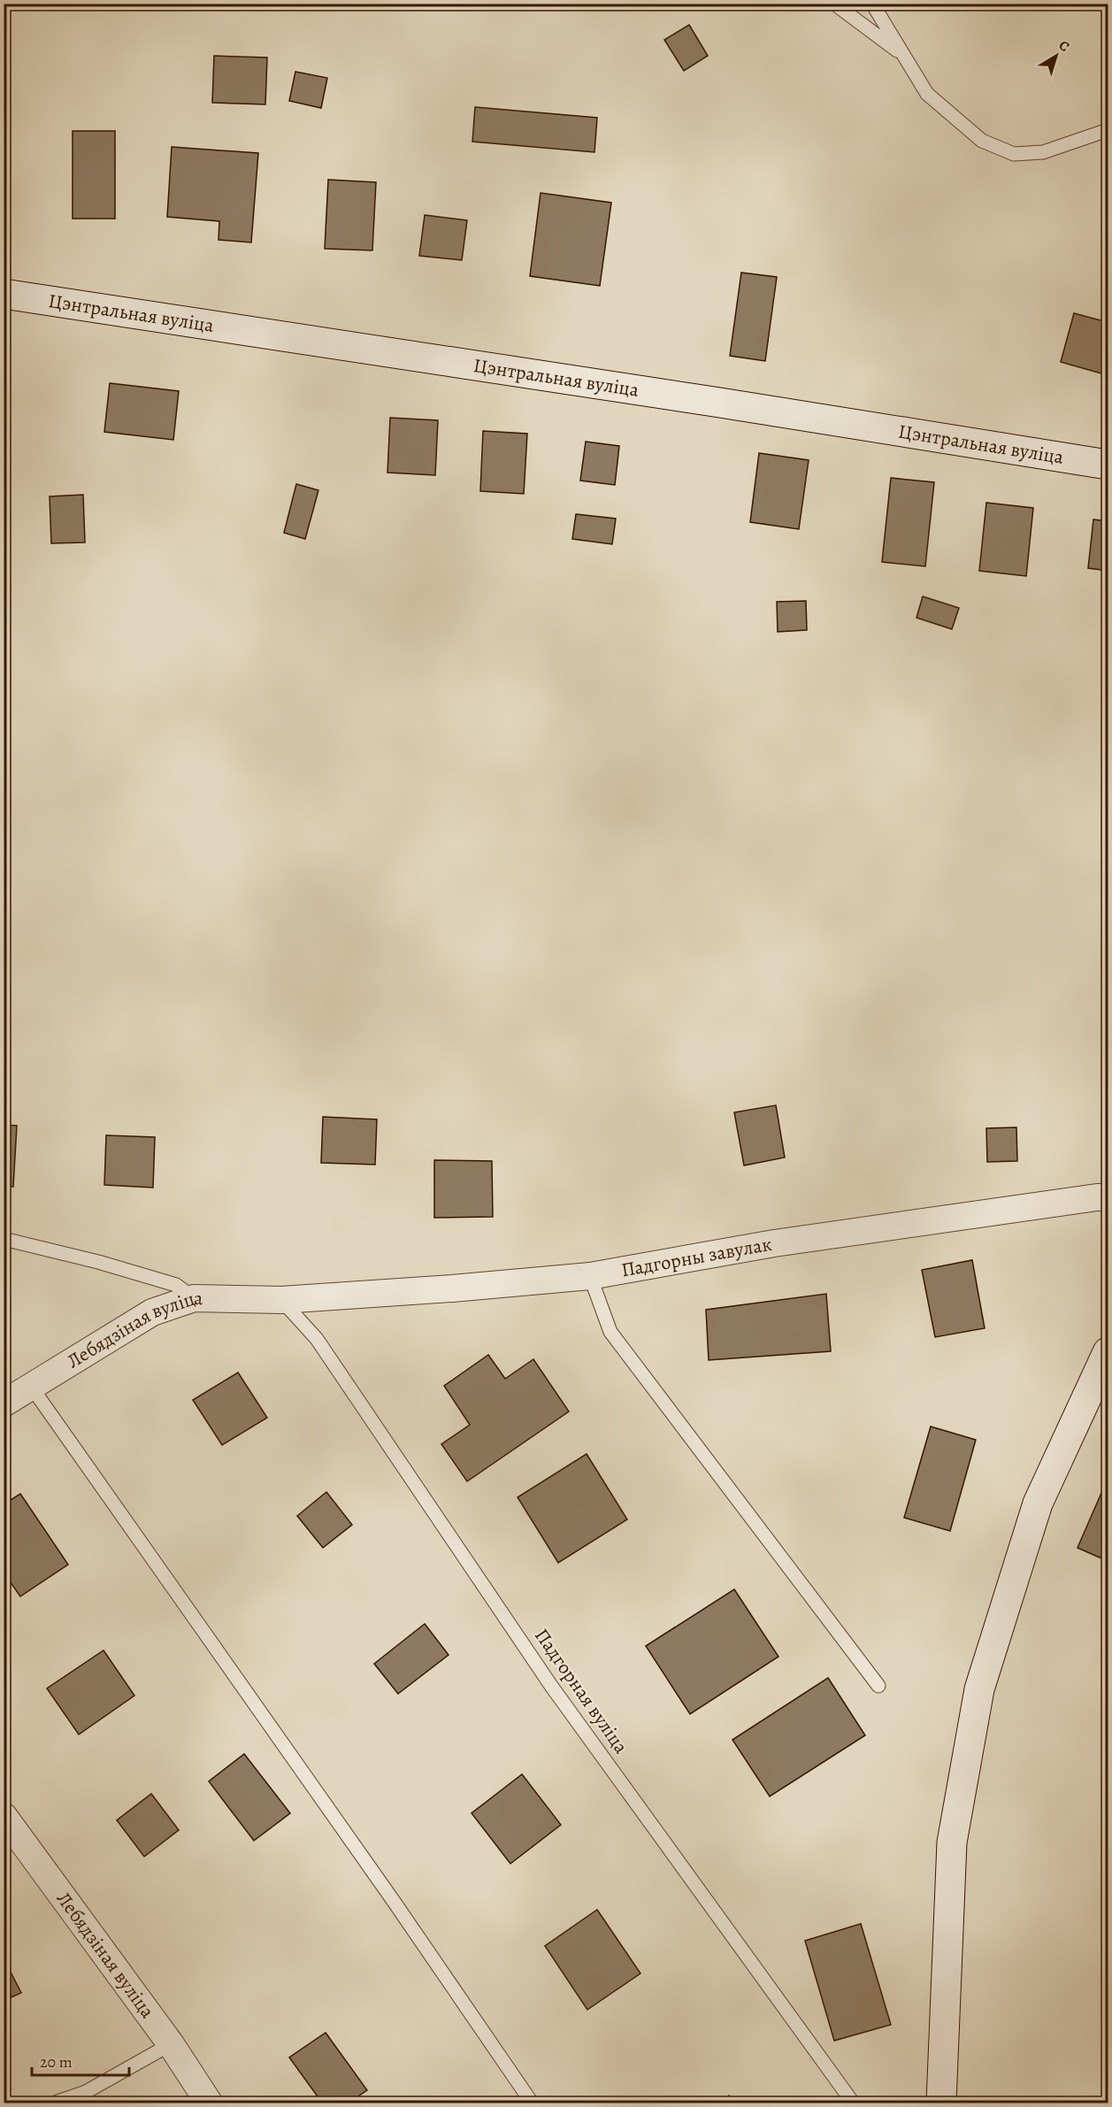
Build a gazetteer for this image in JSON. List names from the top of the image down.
{
  "streets": {
    "street": ["Цэнтральная вуліца", "Падгорны завулак", "Лебядзіная вуліца"],
    "lane": ["Падгорная вуліца"]
  },
  "crossings": [
    ["Падгорны завулак", "Лебядзіная вуліца"],
    ["Падгорны завулак", "Падгорная вуліца"],
    ["Лебядзіная вуліца", "Падгорная вуліца"]
  ],
  "scale_bar": "20 m",
  "north": "top right"
}
